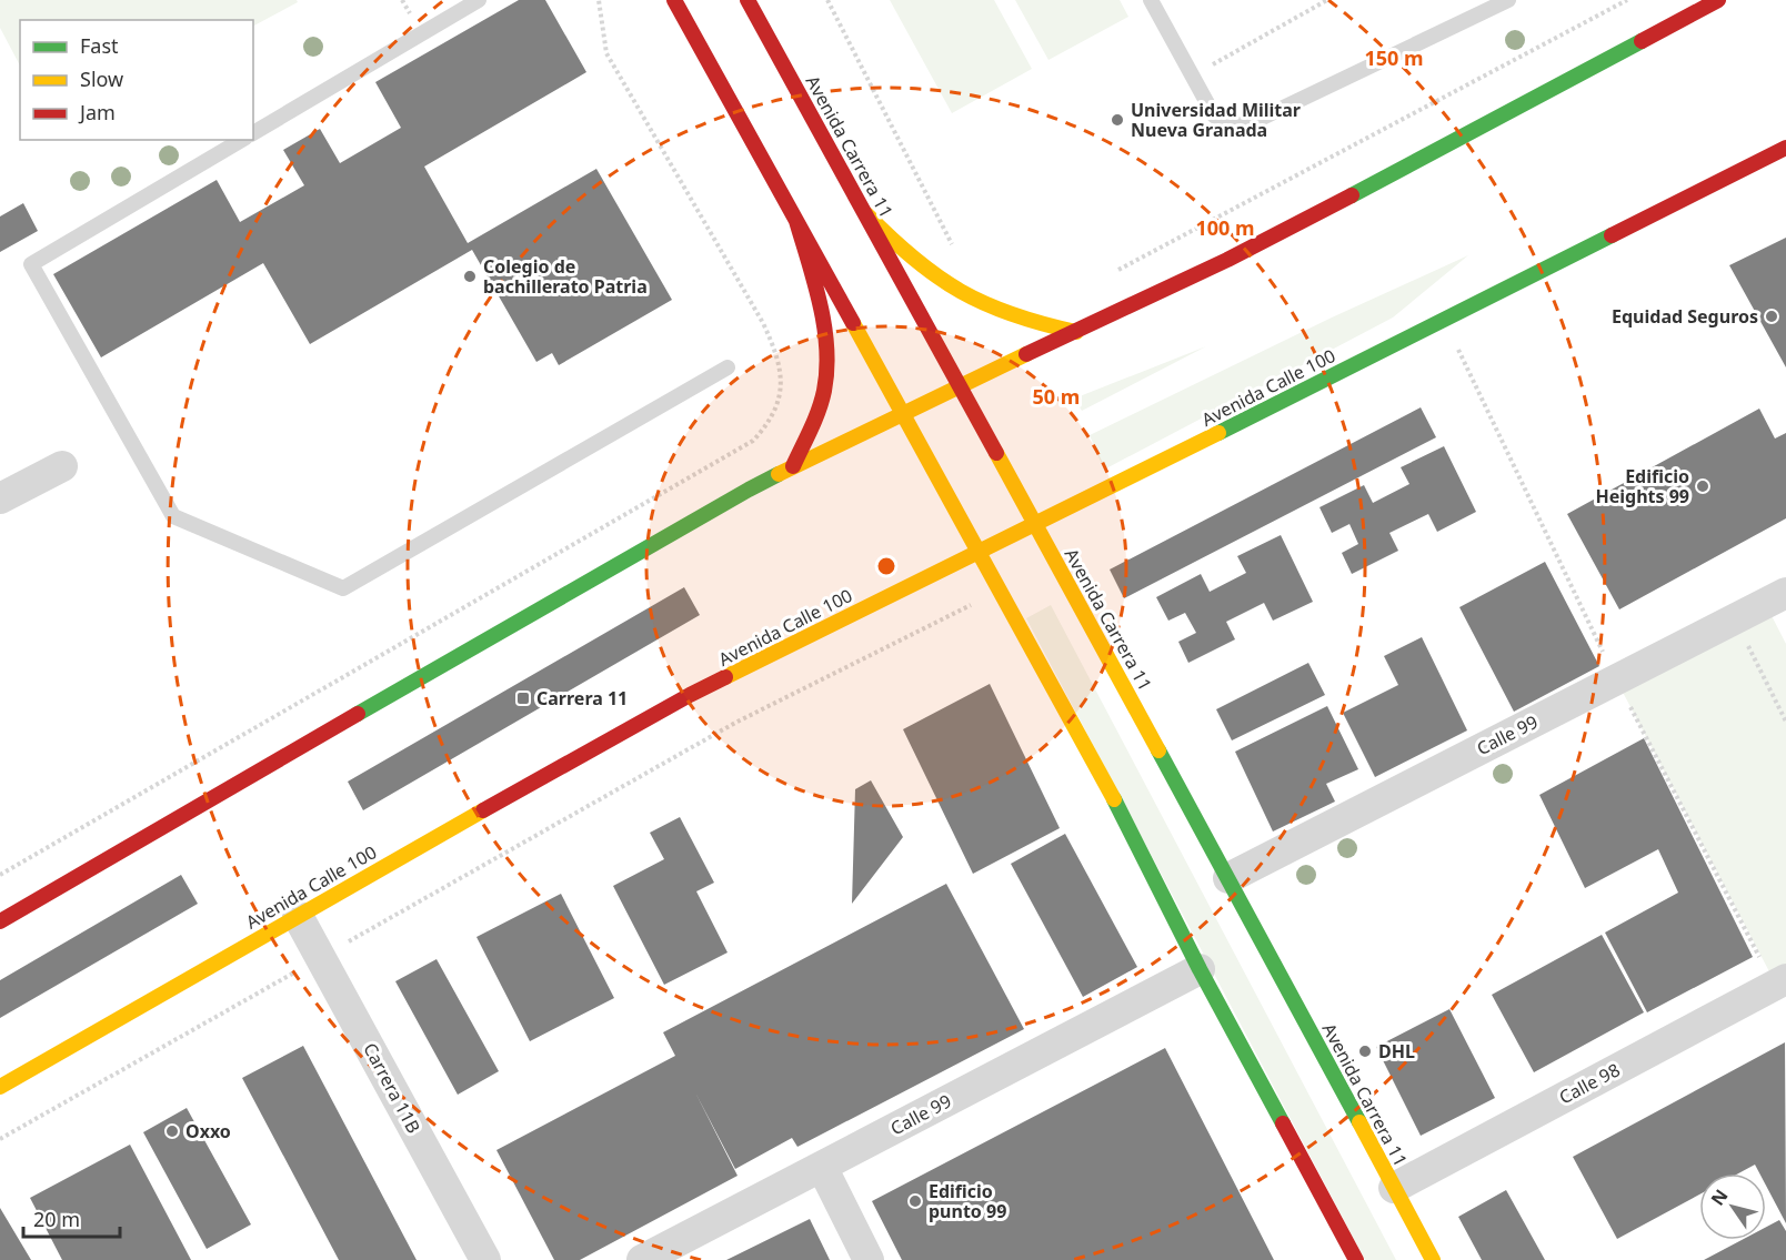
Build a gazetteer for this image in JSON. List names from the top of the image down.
{
  "streets": {
    "main road": ["Avenida Carrera 11", "Avenida Calle 100"],
    "street": ["Calle 99", "Calle 98", "Carrera 11B"]
  },
  "crossings": [
    ["Avenida Carrera 11", "Avenida Calle 100"],
    ["Avenida Carrera 11", "Calle 99"],
    ["Avenida Carrera 11", "Calle 98"],
    ["Avenida Calle 100", "Carrera 11B"]
  ],
  "places": {
    "other": [
      "Universidad Militar Nueva Granada",
      "Colegio de bachillerato Patria",
      "Equidad Seguros",
      "Edificio Heights 99",
      "DHL",
      "Oxxo",
      "Edificio punto 99"
    ],
    "transit": ["Carrera 11"]
  },
  "legend": ["Fast", "Slow", "Jam"],
  "scale_bar": "20 m",
  "north": "top left",
  "rings": ["150 m", "100 m", "50 m"]
}
